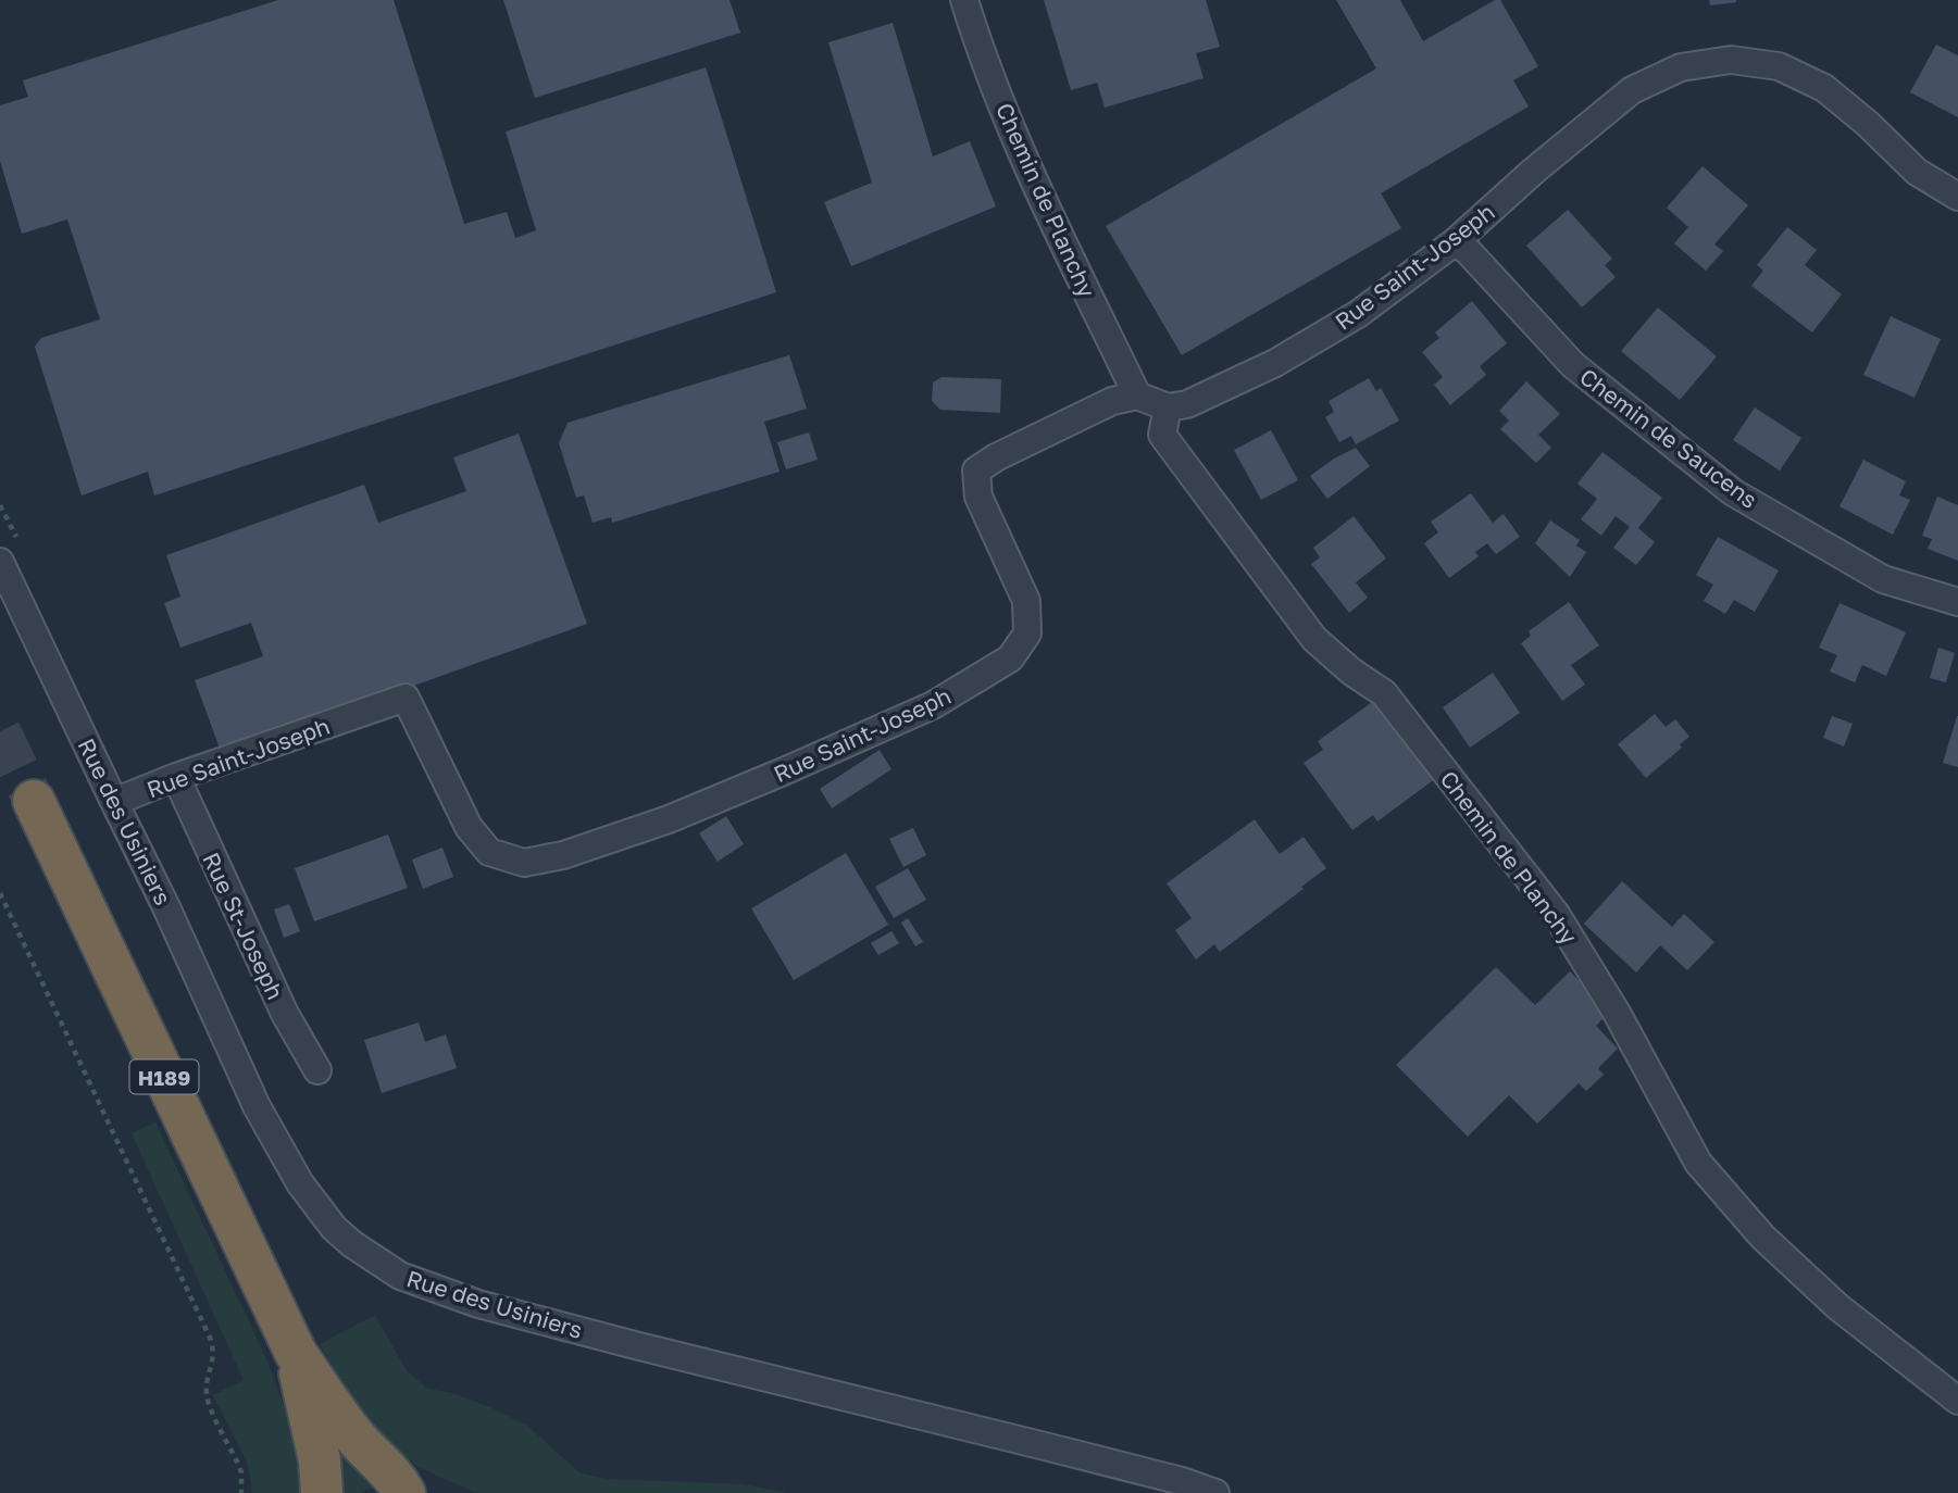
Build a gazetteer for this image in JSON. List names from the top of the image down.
{
  "streets": {
    "highway": ["H189"],
    "street": [
      "Chemin de Planchy",
      "Rue Saint-Joseph",
      "Chemin de Saucens",
      "Rue des Usiniers",
      "Rue St-Joseph"
    ]
  },
  "crossings": [
    ["Chemin de Planchy", "Rue Saint-Joseph"],
    ["Rue Saint-Joseph", "Chemin de Saucens"],
    ["Rue Saint-Joseph", "Rue des Usiniers"],
    ["Rue Saint-Joseph", "Rue St-Joseph"]
  ]
}
